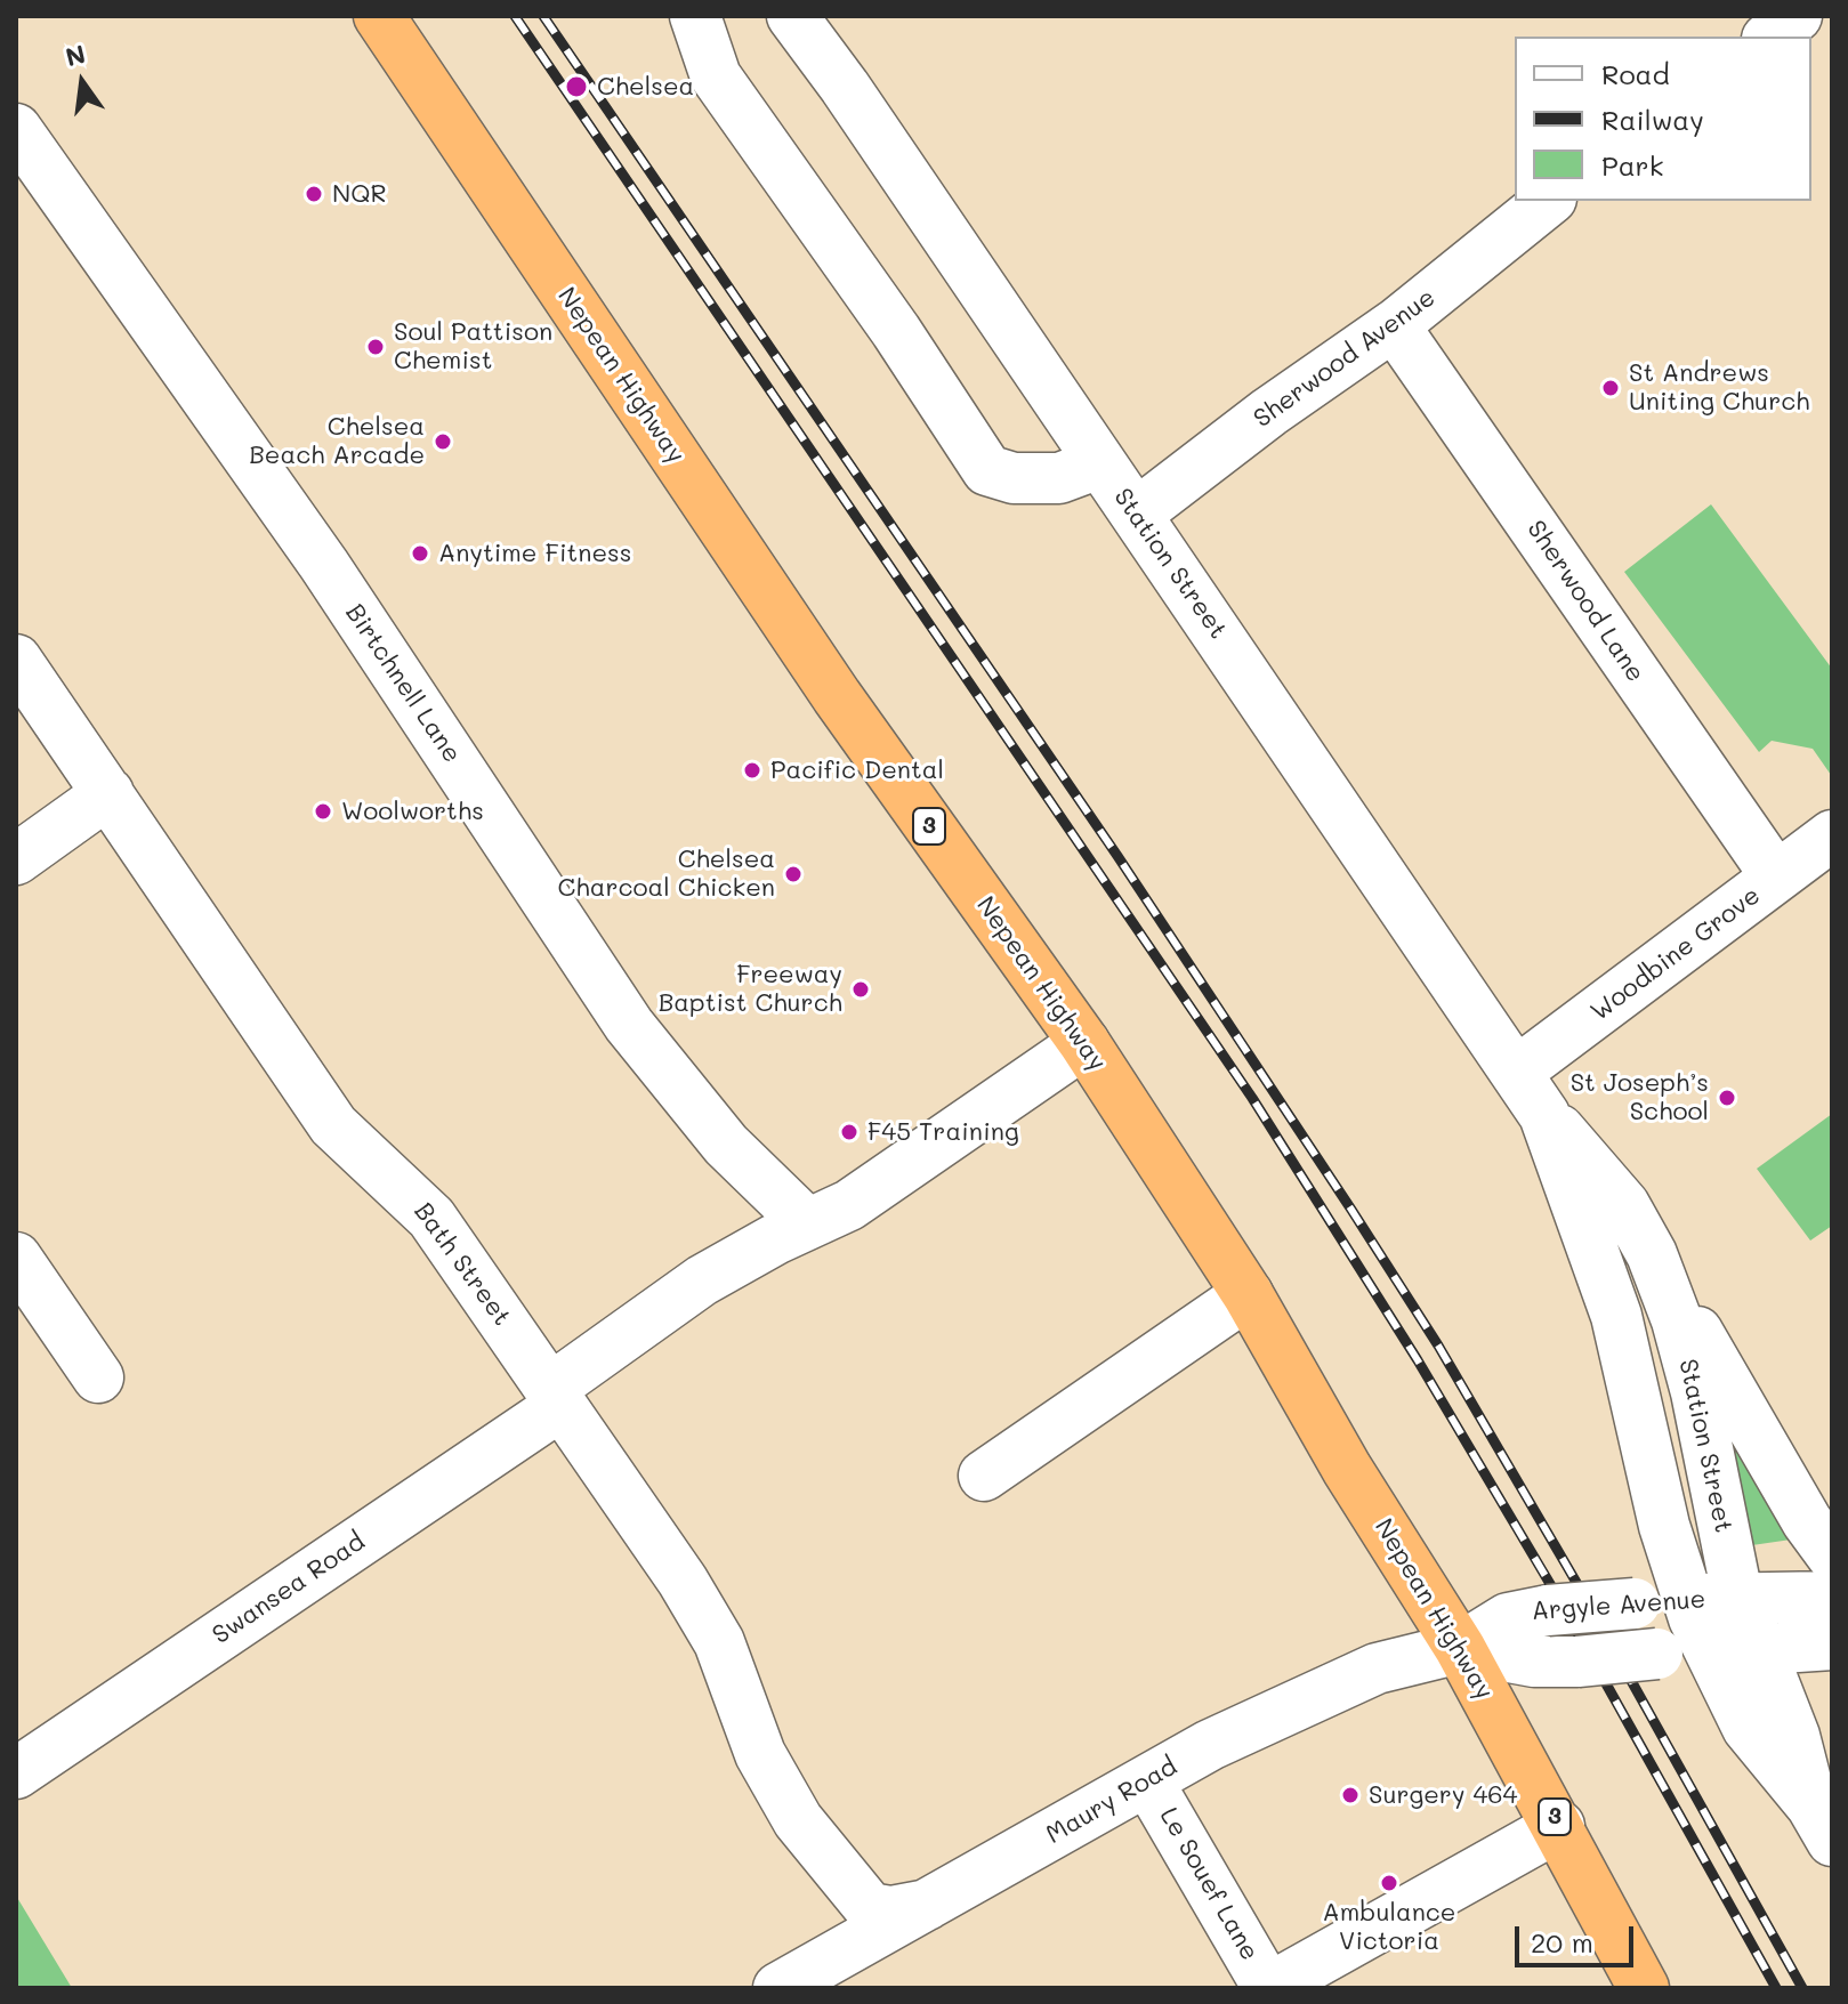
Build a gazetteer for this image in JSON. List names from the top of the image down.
{
  "streets": {
    "highway": ["Nepean Highway", "3"],
    "street": [
      "Sherwood Avenue",
      "Station Street",
      "Sherwood Lane",
      "Birtchnell Lane",
      "Woodbine Grove",
      "Bath Street",
      "Swansea Road",
      "Argyle Avenue",
      "Maury Road",
      "Le Souef Lane"
    ]
  },
  "crossings": [
    ["Sherwood Avenue", "Station Street"],
    ["Sherwood Avenue", "Sherwood Lane"],
    ["Nepean Highway", "Swansea Road"],
    ["Nepean Highway", "Argyle Avenue"],
    ["Nepean Highway", "Maury Road"],
    ["Station Street", "Woodbine Grove"],
    ["Station Street", "Argyle Avenue"],
    ["Sherwood Lane", "Woodbine Grove"],
    ["Birtchnell Lane", "Swansea Road"],
    ["Bath Street", "Swansea Road"],
    ["Bath Street", "Maury Road"],
    ["Argyle Avenue", "Maury Road"],
    ["Maury Road", "Le Souef Lane"]
  ],
  "places": [
    "Chelsea",
    "NQR",
    "Soul Pattison Chemist",
    "St Andrews Uniting Church",
    "Chelsea Beach Arcade",
    "Anytime Fitness",
    "Pacific Dental",
    "Woolworths",
    "Chelsea Charcoal Chicken",
    "Freeway Baptist Church",
    "St Joseph’s School",
    "F45 Training",
    "Surgery 464",
    "Ambulance Victoria"
  ],
  "legend": ["Road", "Railway", "Park"],
  "scale_bar": "20 m",
  "north": "top"
}
